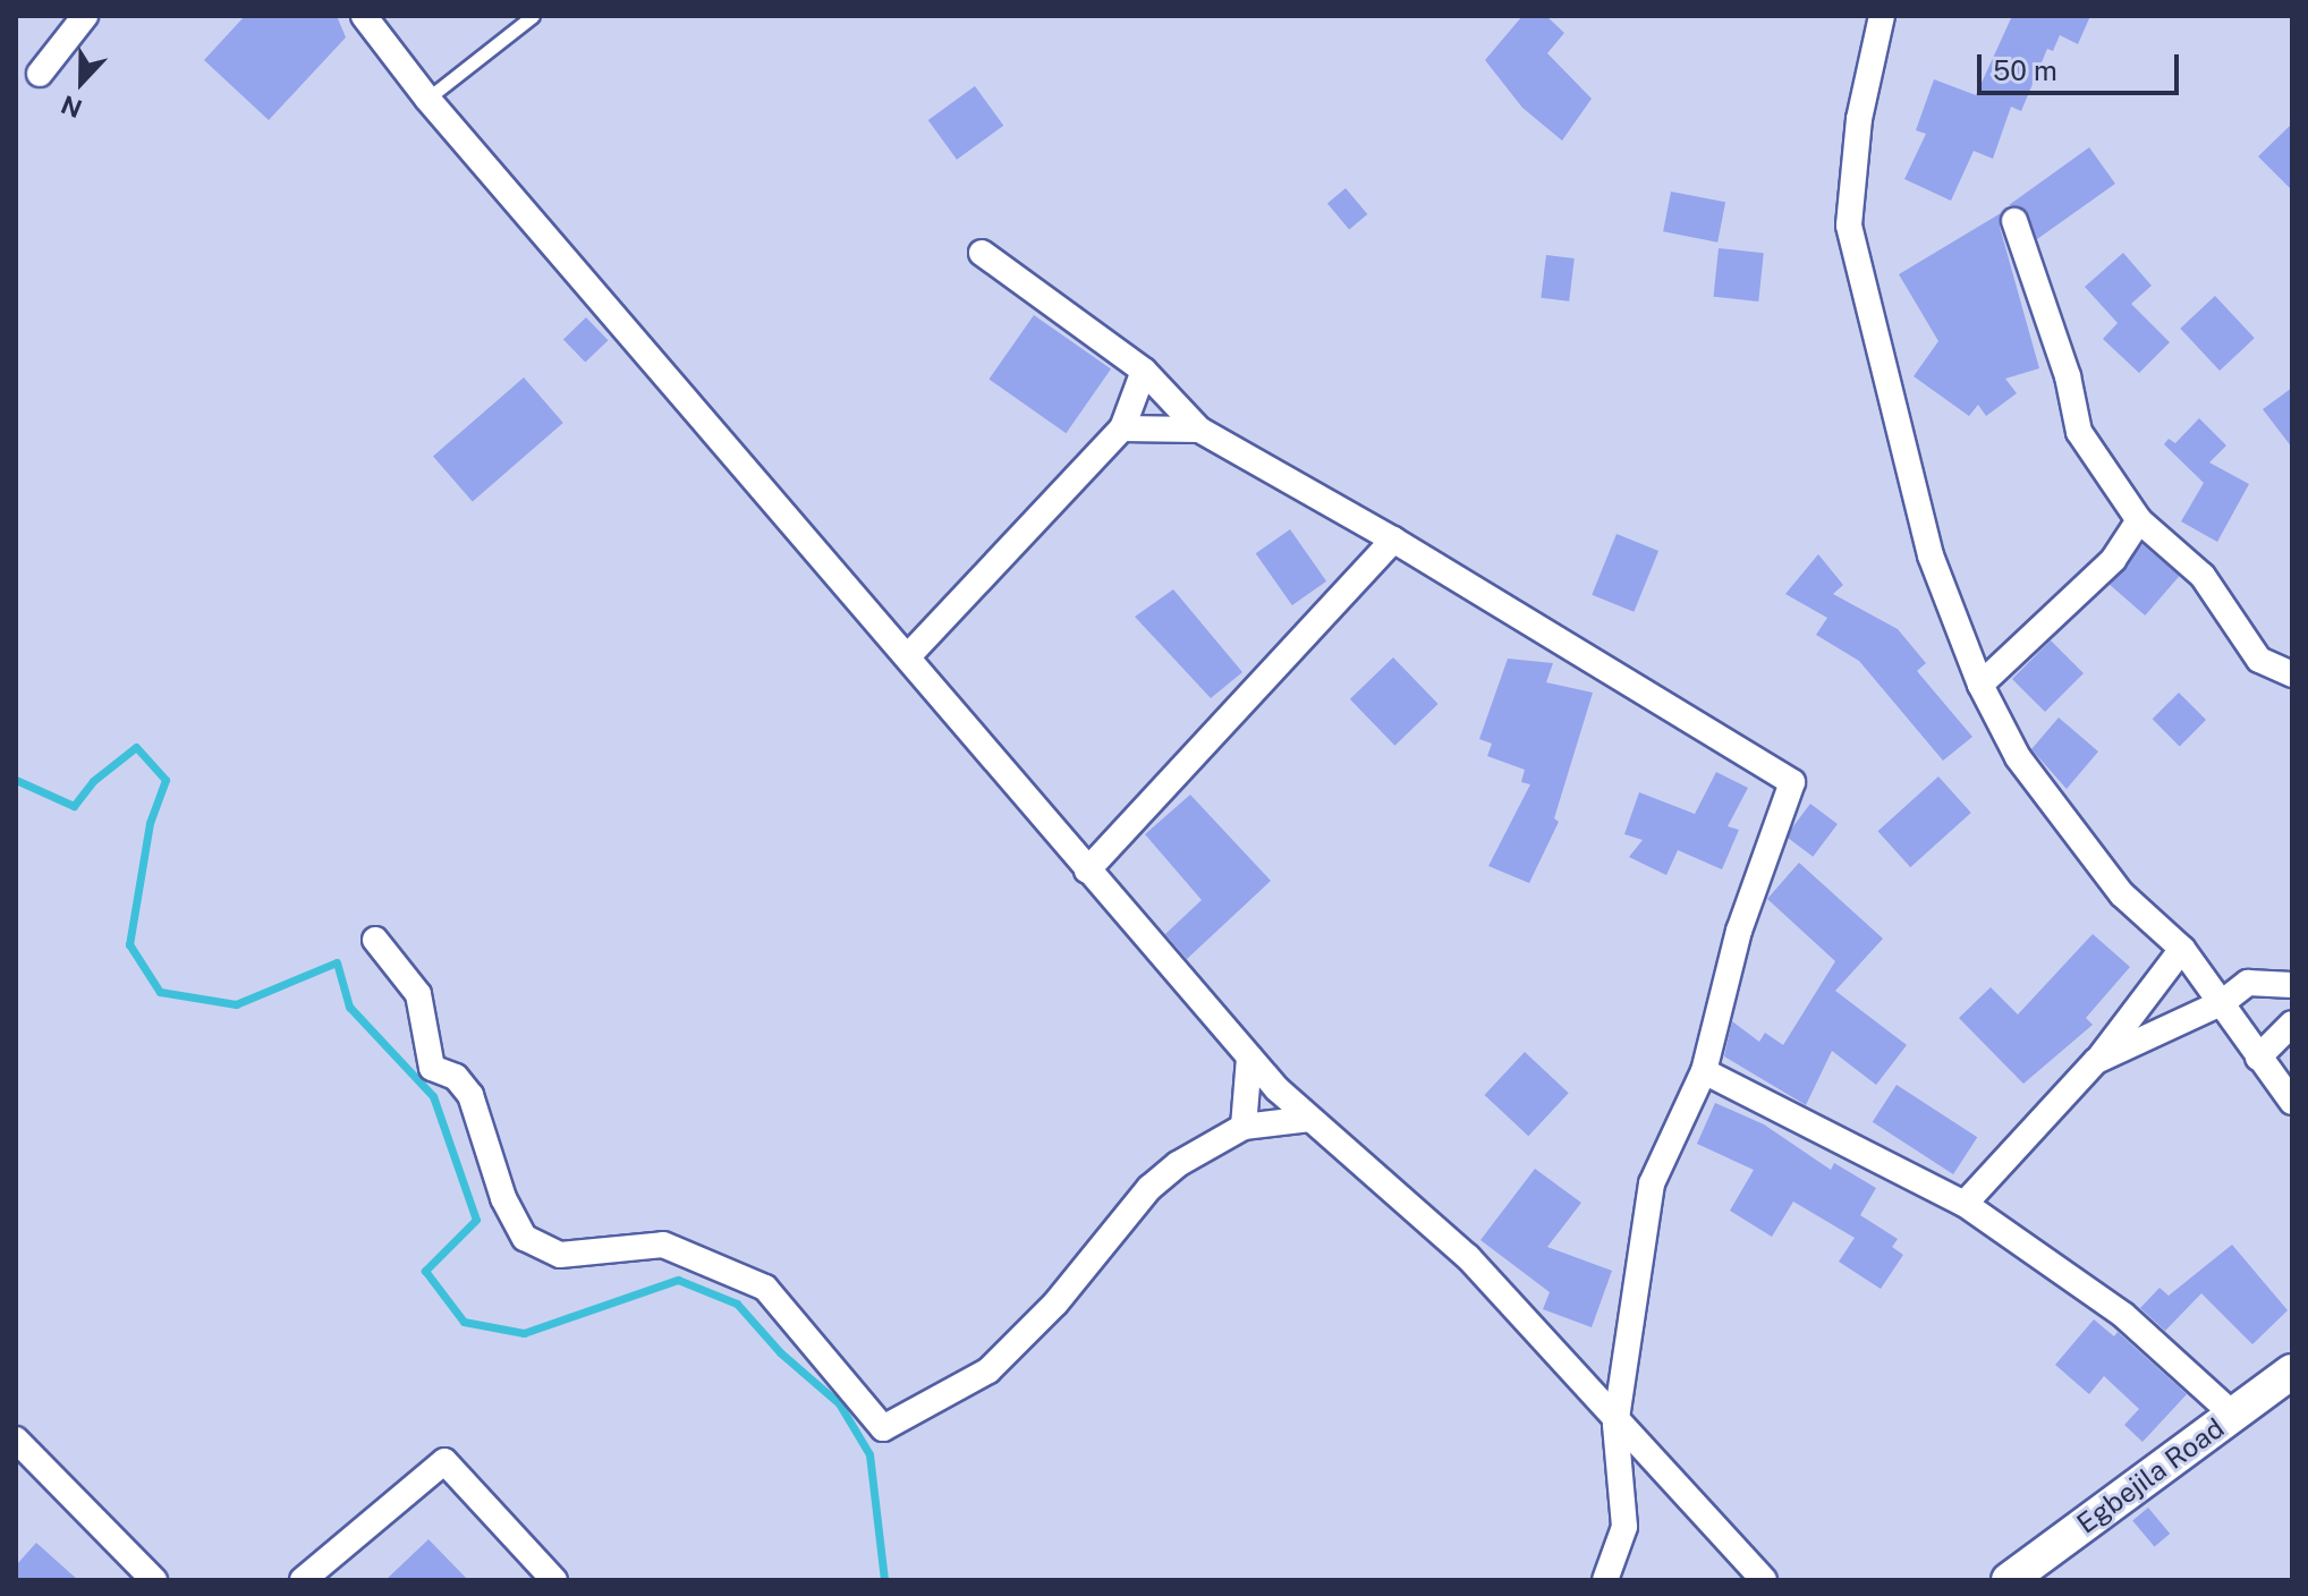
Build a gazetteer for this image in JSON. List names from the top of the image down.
{
  "streets": {
    "street": ["Egbejila Road"]
  },
  "scale_bar": "50 m",
  "north": "bottom"
}
